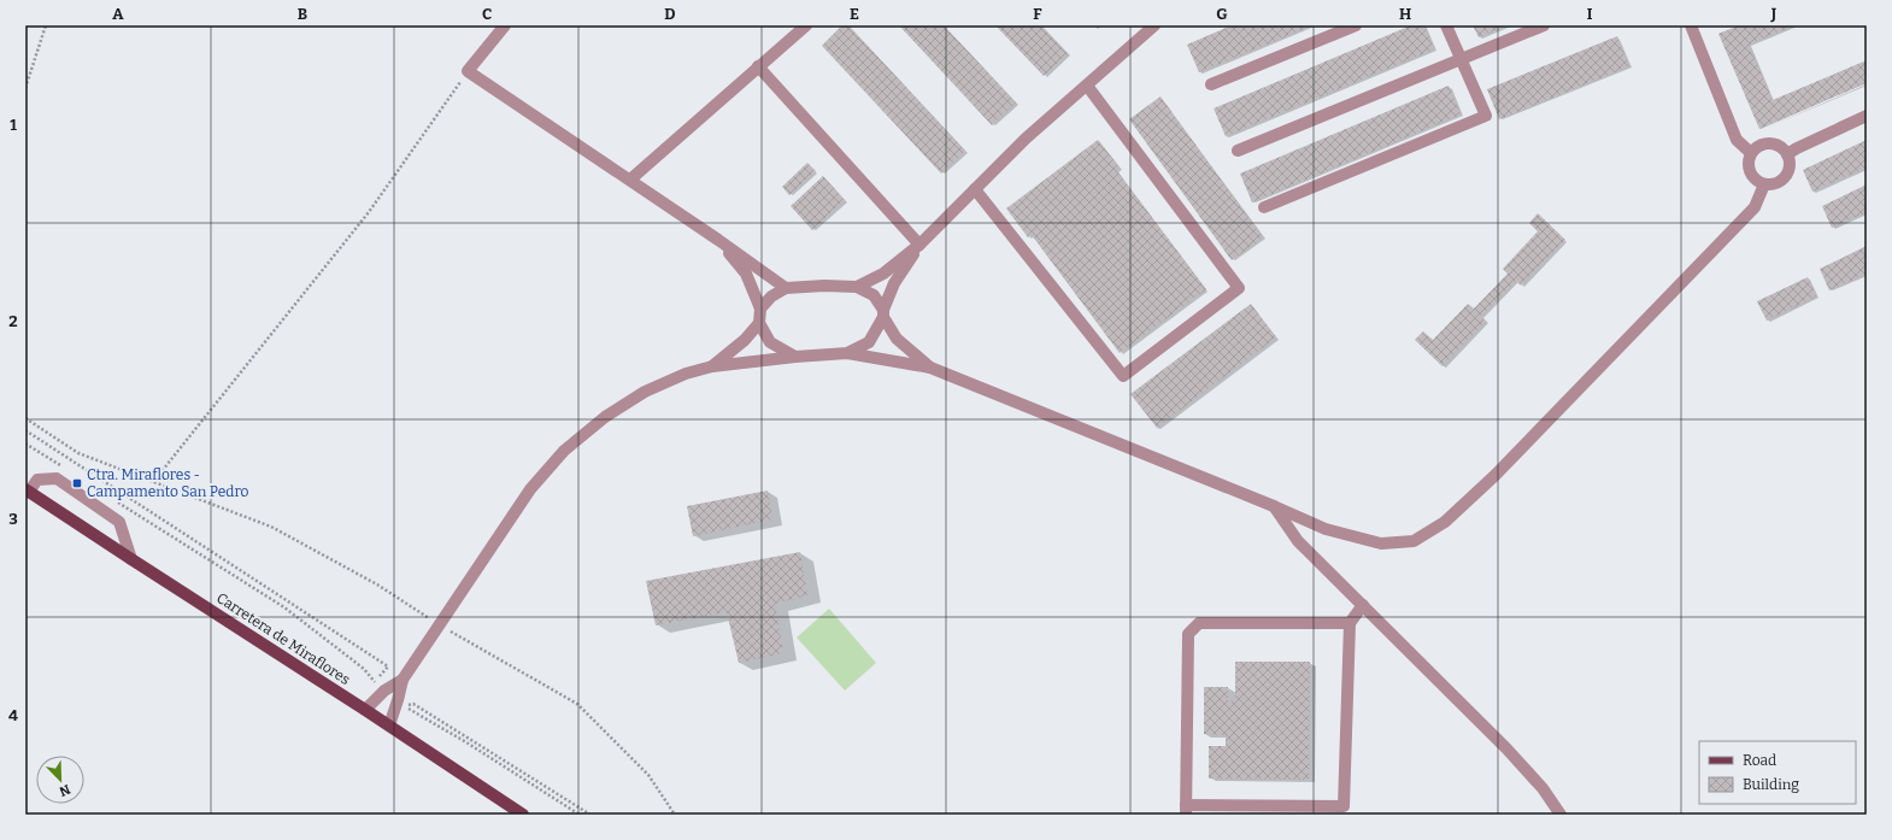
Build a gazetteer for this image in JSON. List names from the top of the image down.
{
  "streets": {
    "main road": ["Carretera de Miraflores"]
  },
  "places": {
    "transit": ["Ctra. Miraflores - Campamento San Pedro"]
  },
  "legend": ["Road", "Building"],
  "north": "bottom right",
  "grid": {
    "columns": [
      "A",
      "B",
      "C",
      "D",
      "E",
      "F",
      "G",
      "H",
      "I",
      "J"
    ],
    "rows": [
      "1",
      "2",
      "3",
      "4"
    ]
  }
}
